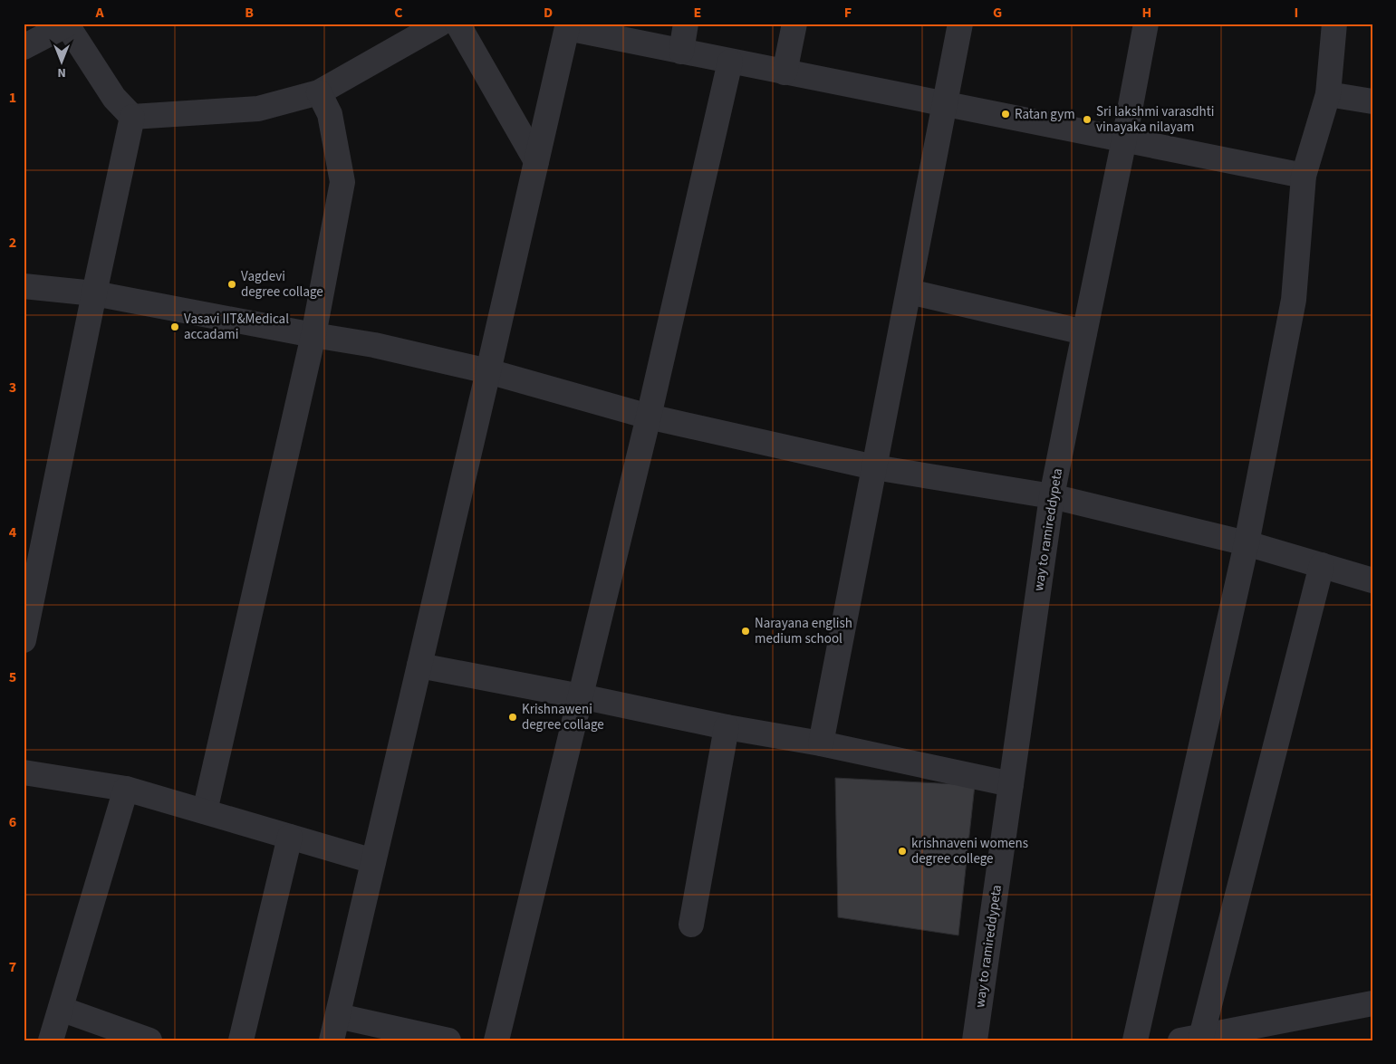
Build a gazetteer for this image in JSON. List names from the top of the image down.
{
  "streets": {
    "street": ["way to ramireddypeta"]
  },
  "places": [
    "Ratan gym",
    "Sri lakshmi varasdhti vinayaka nilayam",
    "Vagdevi degree collage",
    "Vasavi IIT&Medical accadami",
    "Narayana english medium school",
    "Krishnaweni degree collage",
    "krishnaveni womens degree college"
  ],
  "north": "bottom",
  "grid": {
    "columns": [
      "A",
      "B",
      "C",
      "D",
      "E",
      "F",
      "G",
      "H",
      "I"
    ],
    "rows": [
      "1",
      "2",
      "3",
      "4",
      "5",
      "6",
      "7"
    ]
  }
}
